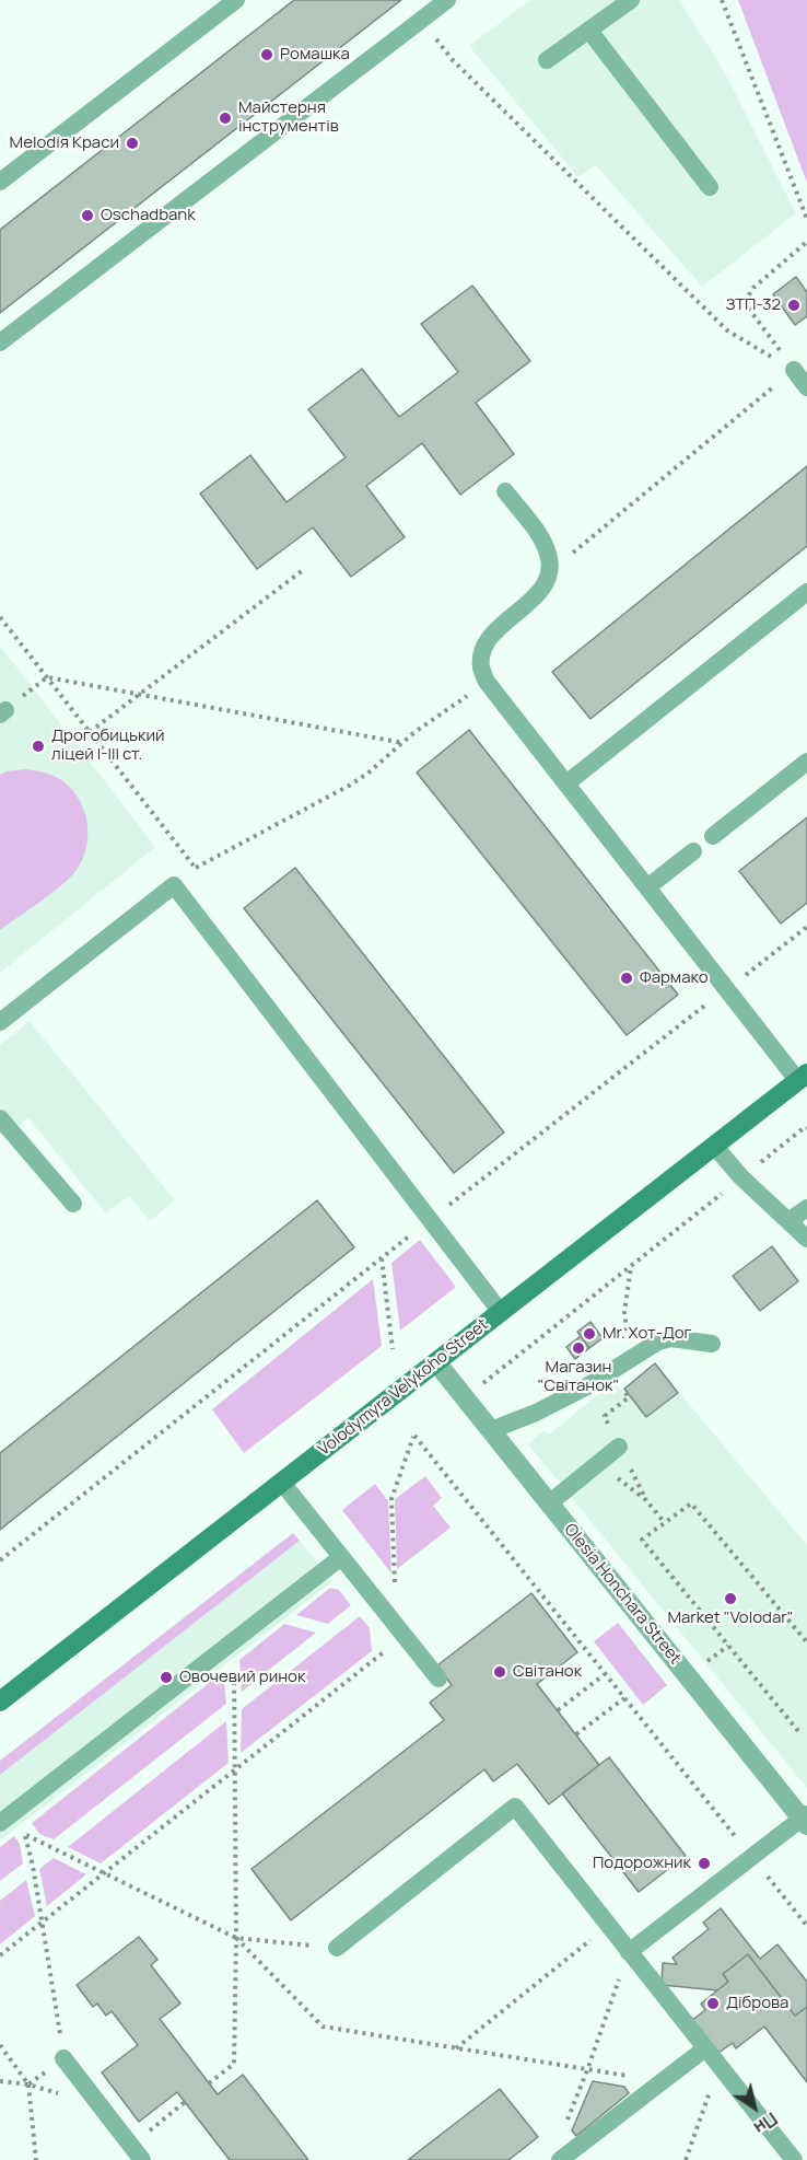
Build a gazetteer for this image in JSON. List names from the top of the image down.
{
  "streets": {
    "street": ["Volodymyra Velykoho Street", "Olesia Honchara Street"]
  },
  "crossings": [
    ["Volodymyra Velykoho Street", "Olesia Honchara Street"]
  ],
  "places": [
    "Ромашка",
    "Майстерня інструментів",
    "Melodiя Краси",
    "Oschadbank",
    "ЗТП-32",
    "Дрогобицький ліцей І-ІІІ ст.",
    "Фармако",
    "Mr. Хот-Дог",
    "Магазин \"Світанок\"",
    "Market \"Volodar\"",
    "Світанок",
    "Овочевий ринок",
    "Подорожник",
    "Діброва"
  ],
  "north": "bottom right"
}
